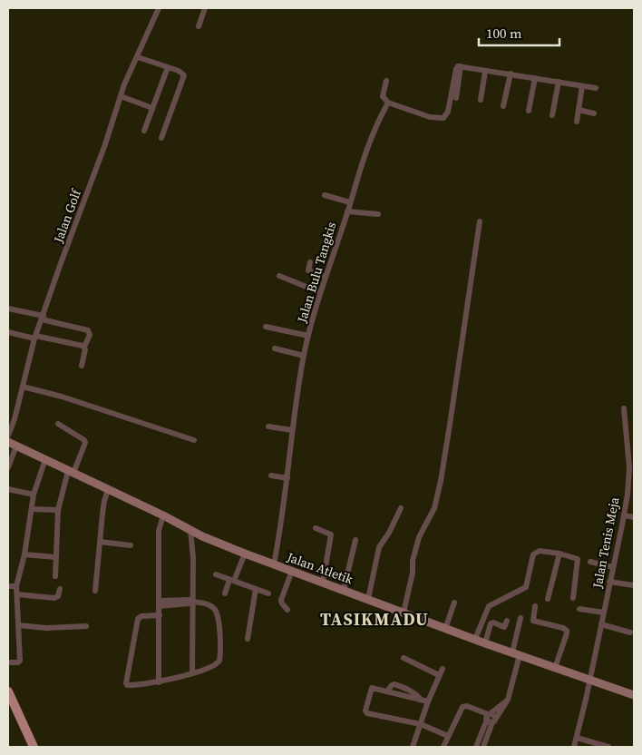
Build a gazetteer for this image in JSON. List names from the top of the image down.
{
  "streets": {
    "street": [
      "Jalan Golf",
      "Jalan Bulu Tangkis",
      "Jalan Tenis Meja",
      "Jalan Atletik"
    ]
  },
  "crossings": [
    ["Jalan Bulu Tangkis", "Jalan Atletik"],
    ["Jalan Tenis Meja", "Jalan Atletik"]
  ],
  "districts": ["TASIKMADU"],
  "scale_bar": "100 m"
}
